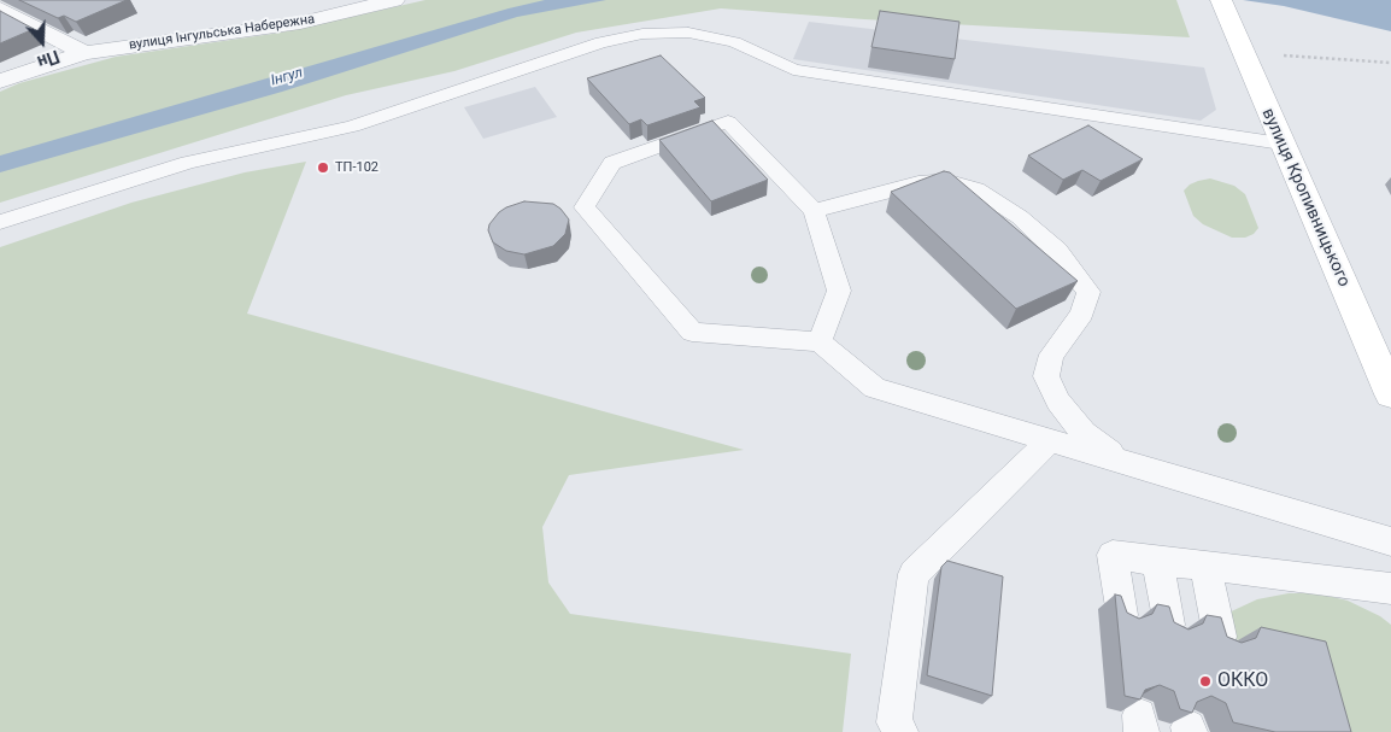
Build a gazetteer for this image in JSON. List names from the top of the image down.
{
  "streets": {
    "main road": ["вулиця Кропивницького"],
    "street": ["вулиця Інгульська Набережна"]
  },
  "water": ["Інгул"],
  "places": ["ТП-102", "ОККО"],
  "north": "bottom"
}
